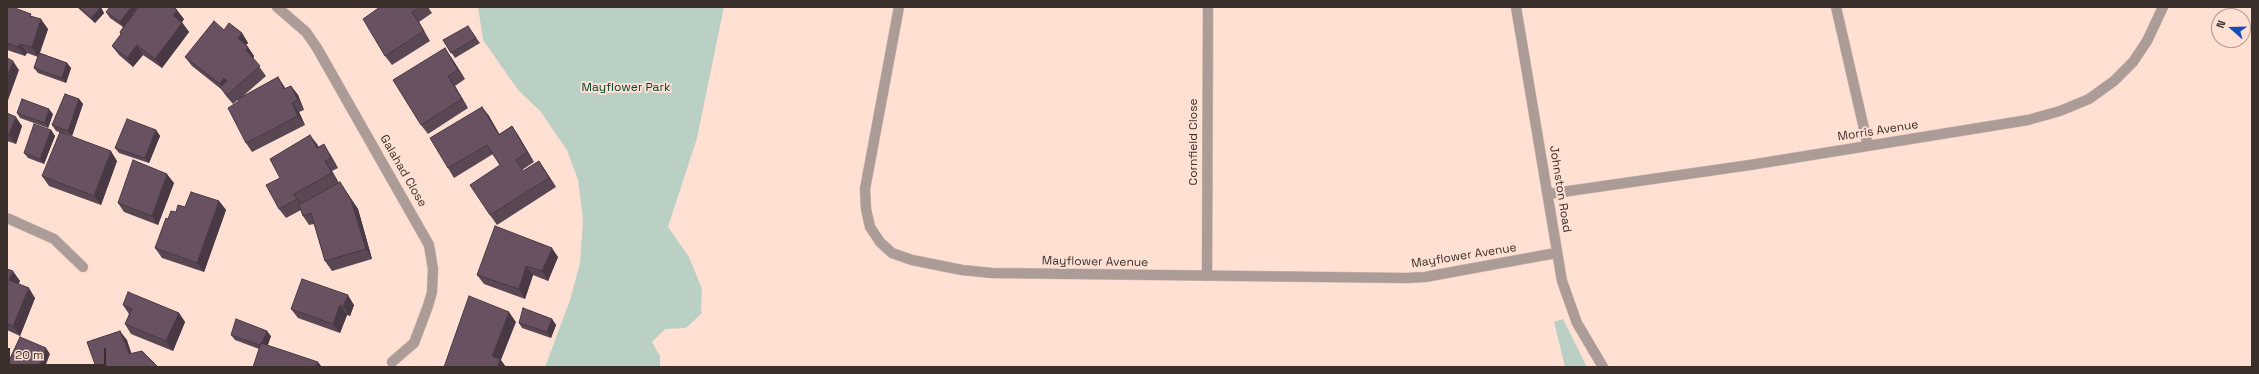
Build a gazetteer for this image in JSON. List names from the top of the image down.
{
  "streets": {
    "street": [
      "Morris Avenue",
      "Cornfield Close",
      "Galahad Close",
      "Johnston Road",
      "Mayflower Avenue"
    ]
  },
  "crossings": [
    ["Morris Avenue", "Johnston Road"],
    ["Cornfield Close", "Mayflower Avenue"],
    ["Johnston Road", "Mayflower Avenue"]
  ],
  "parks": ["Mayflower Park"],
  "scale_bar": "20 m",
  "north": "left"
}
